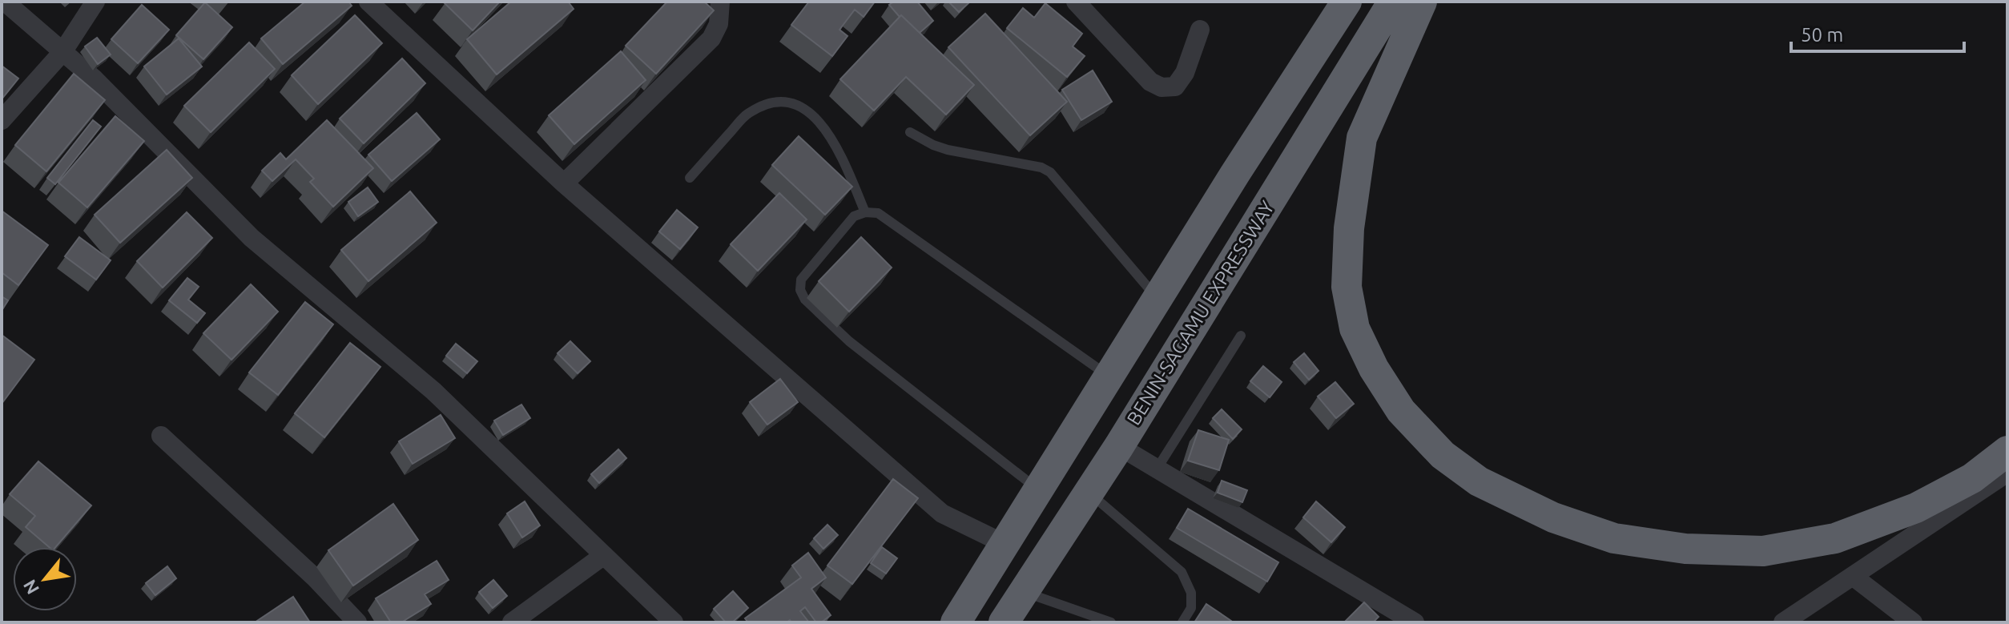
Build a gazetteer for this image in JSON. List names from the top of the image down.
{
  "streets": {
    "highway": ["BENIN-SAGAMU EXPRESSWAY"]
  },
  "scale_bar": "50 m",
  "north": "bottom left"
}
